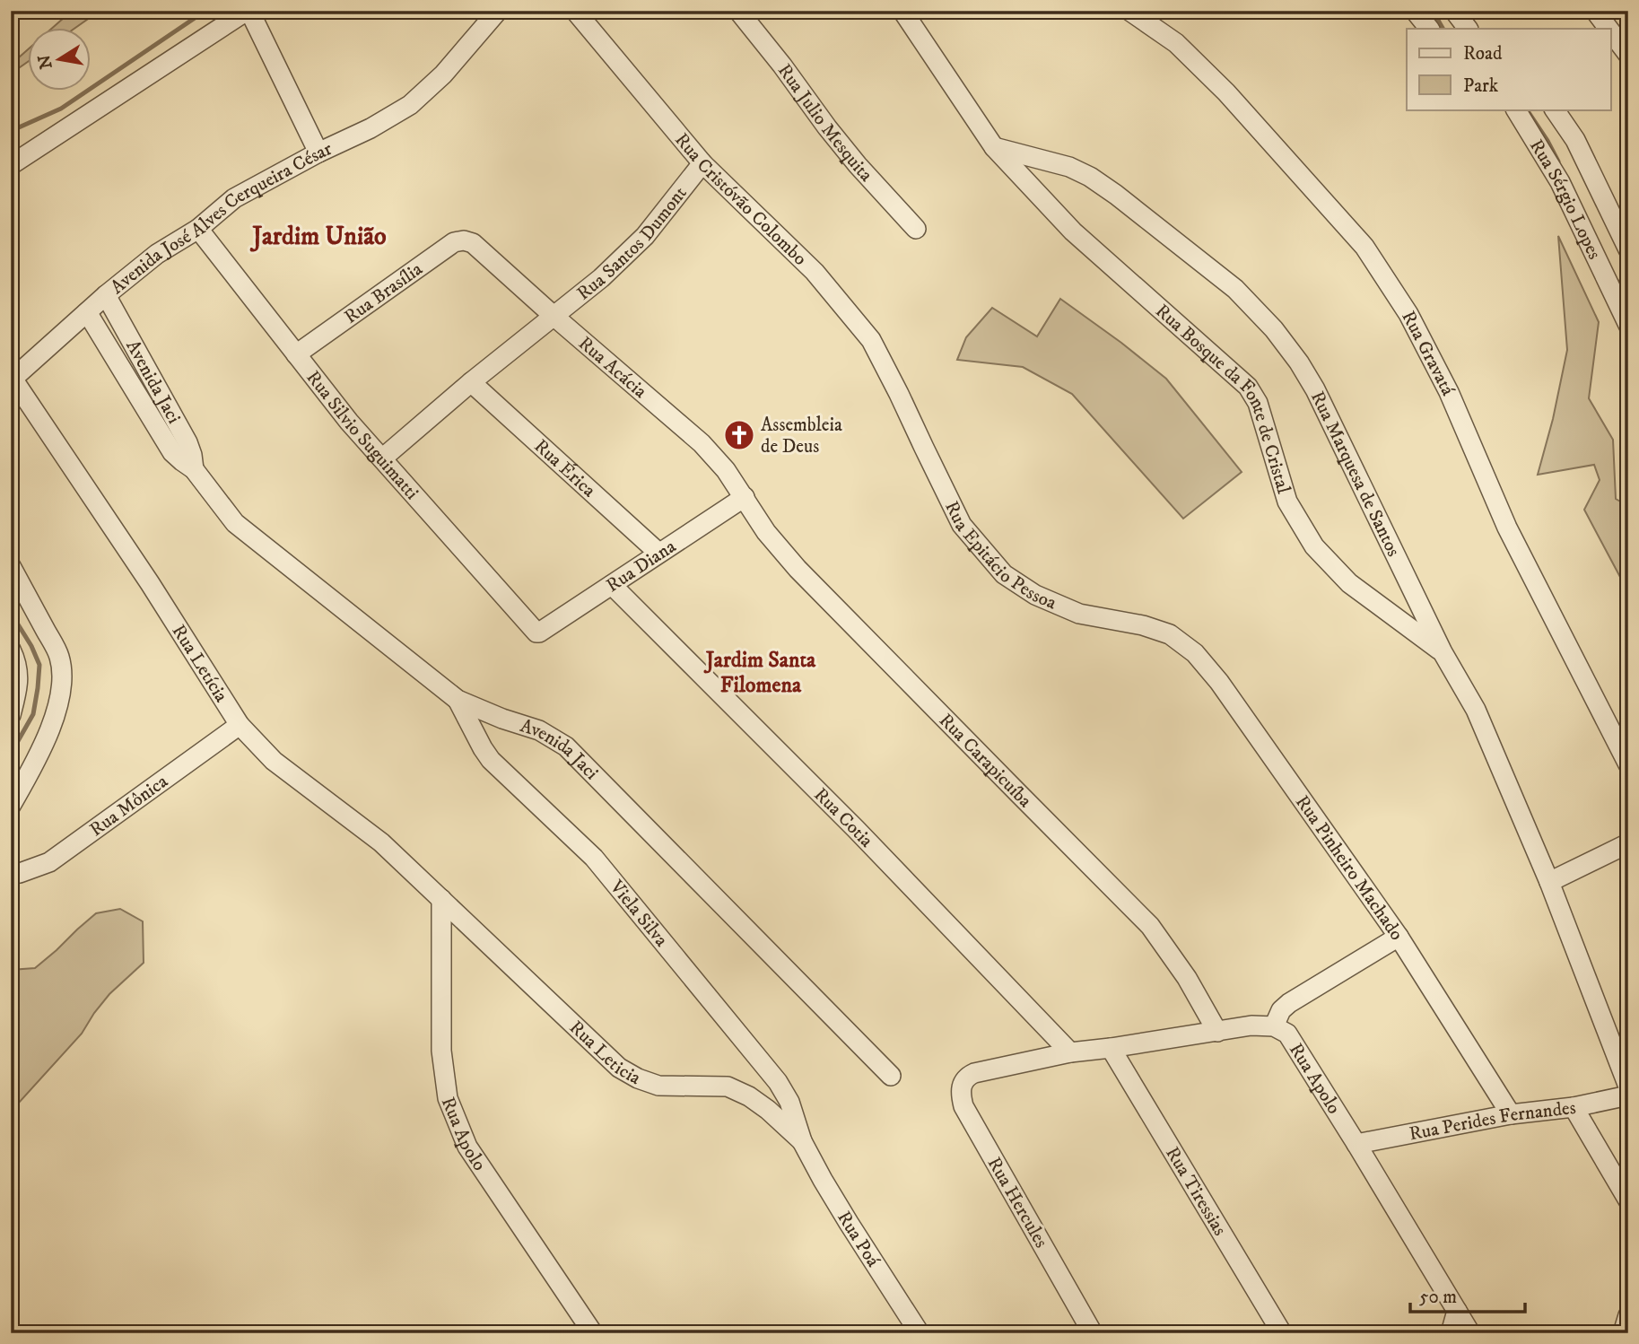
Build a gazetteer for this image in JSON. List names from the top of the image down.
{
  "streets": {
    "street": [
      "Rua Julio Mesquita",
      "Rua Cristóvão Colombo",
      "Rua Sérgio Lopes",
      "Avenida José Alves Cerqueira César",
      "Rua Santos Dumont",
      "Rua Brasília",
      "Rua Gravatá",
      "Rua Acácia",
      "Avenida Jaci",
      "Rua Bosque da Fonte de Cristal",
      "Rua Silvio Suguimatti",
      "Rua Érica",
      "Rua Marquesa de Santos",
      "Rua Epitácio Pessoa",
      "Rua Diana",
      "Rua Letícia",
      "Rua Carapicuíba",
      "Rua Mônica",
      "Rua Cotia",
      "Rua Pinheiro Machado",
      "Viela Silva",
      "Rua Leticia",
      "Rua Apolo",
      "Rua Perides Fernandes",
      "Rua Tiressias",
      "Rua Hercules",
      "Rua Poá"
    ]
  },
  "crossings": [
    ["Rua Cristóvão Colombo", "Rua Santos Dumont"],
    ["Rua Cristóvão Colombo", "Rua Epitácio Pessoa"],
    ["Avenida José Alves Cerqueira César", "Avenida Jaci"],
    ["Avenida José Alves Cerqueira César", "Rua Silvio Suguimatti"],
    ["Avenida José Alves Cerqueira César", "Rua Letícia"],
    ["Rua Santos Dumont", "Rua Acácia"],
    ["Rua Santos Dumont", "Rua Silvio Suguimatti"],
    ["Rua Santos Dumont", "Rua Érica"],
    ["Rua Brasília", "Rua Acácia"],
    ["Rua Brasília", "Rua Silvio Suguimatti"],
    ["Rua Acácia", "Rua Diana"],
    ["Rua Acácia", "Rua Carapicuíba"],
    ["Avenida Jaci", "Viela Silva"],
    ["Rua Bosque da Fonte de Cristal", "Rua Marquesa de Santos"],
    ["Rua Silvio Suguimatti", "Rua Diana"],
    ["Rua Érica", "Rua Diana"],
    ["Rua Epitácio Pessoa", "Rua Pinheiro Machado"],
    ["Rua Diana", "Rua Carapicuíba"],
    ["Rua Diana", "Rua Cotia"],
    ["Rua Letícia", "Rua Mônica"],
    ["Rua Letícia", "Rua Leticia"],
    ["Rua Letícia", "Rua Apolo"],
    ["Rua Carapicuíba", "Rua Apolo"],
    ["Rua Cotia", "Rua Apolo"],
    ["Rua Pinheiro Machado", "Rua Perides Fernandes"],
    ["Viela Silva", "Rua Leticia"],
    ["Viela Silva", "Rua Poá"],
    ["Rua Leticia", "Rua Apolo"],
    ["Rua Leticia", "Rua Poá"],
    ["Rua Apolo", "Rua Perides Fernandes"],
    ["Rua Apolo", "Rua Tiressias"],
    ["Rua Apolo", "Rua Hercules"]
  ],
  "districts": ["Jardim União", "Jardim Santa Filomena"],
  "places": {
    "church": ["Assembleia de Deus"]
  },
  "legend": ["Road", "Park"],
  "scale_bar": "50 m",
  "north": "left"
}
